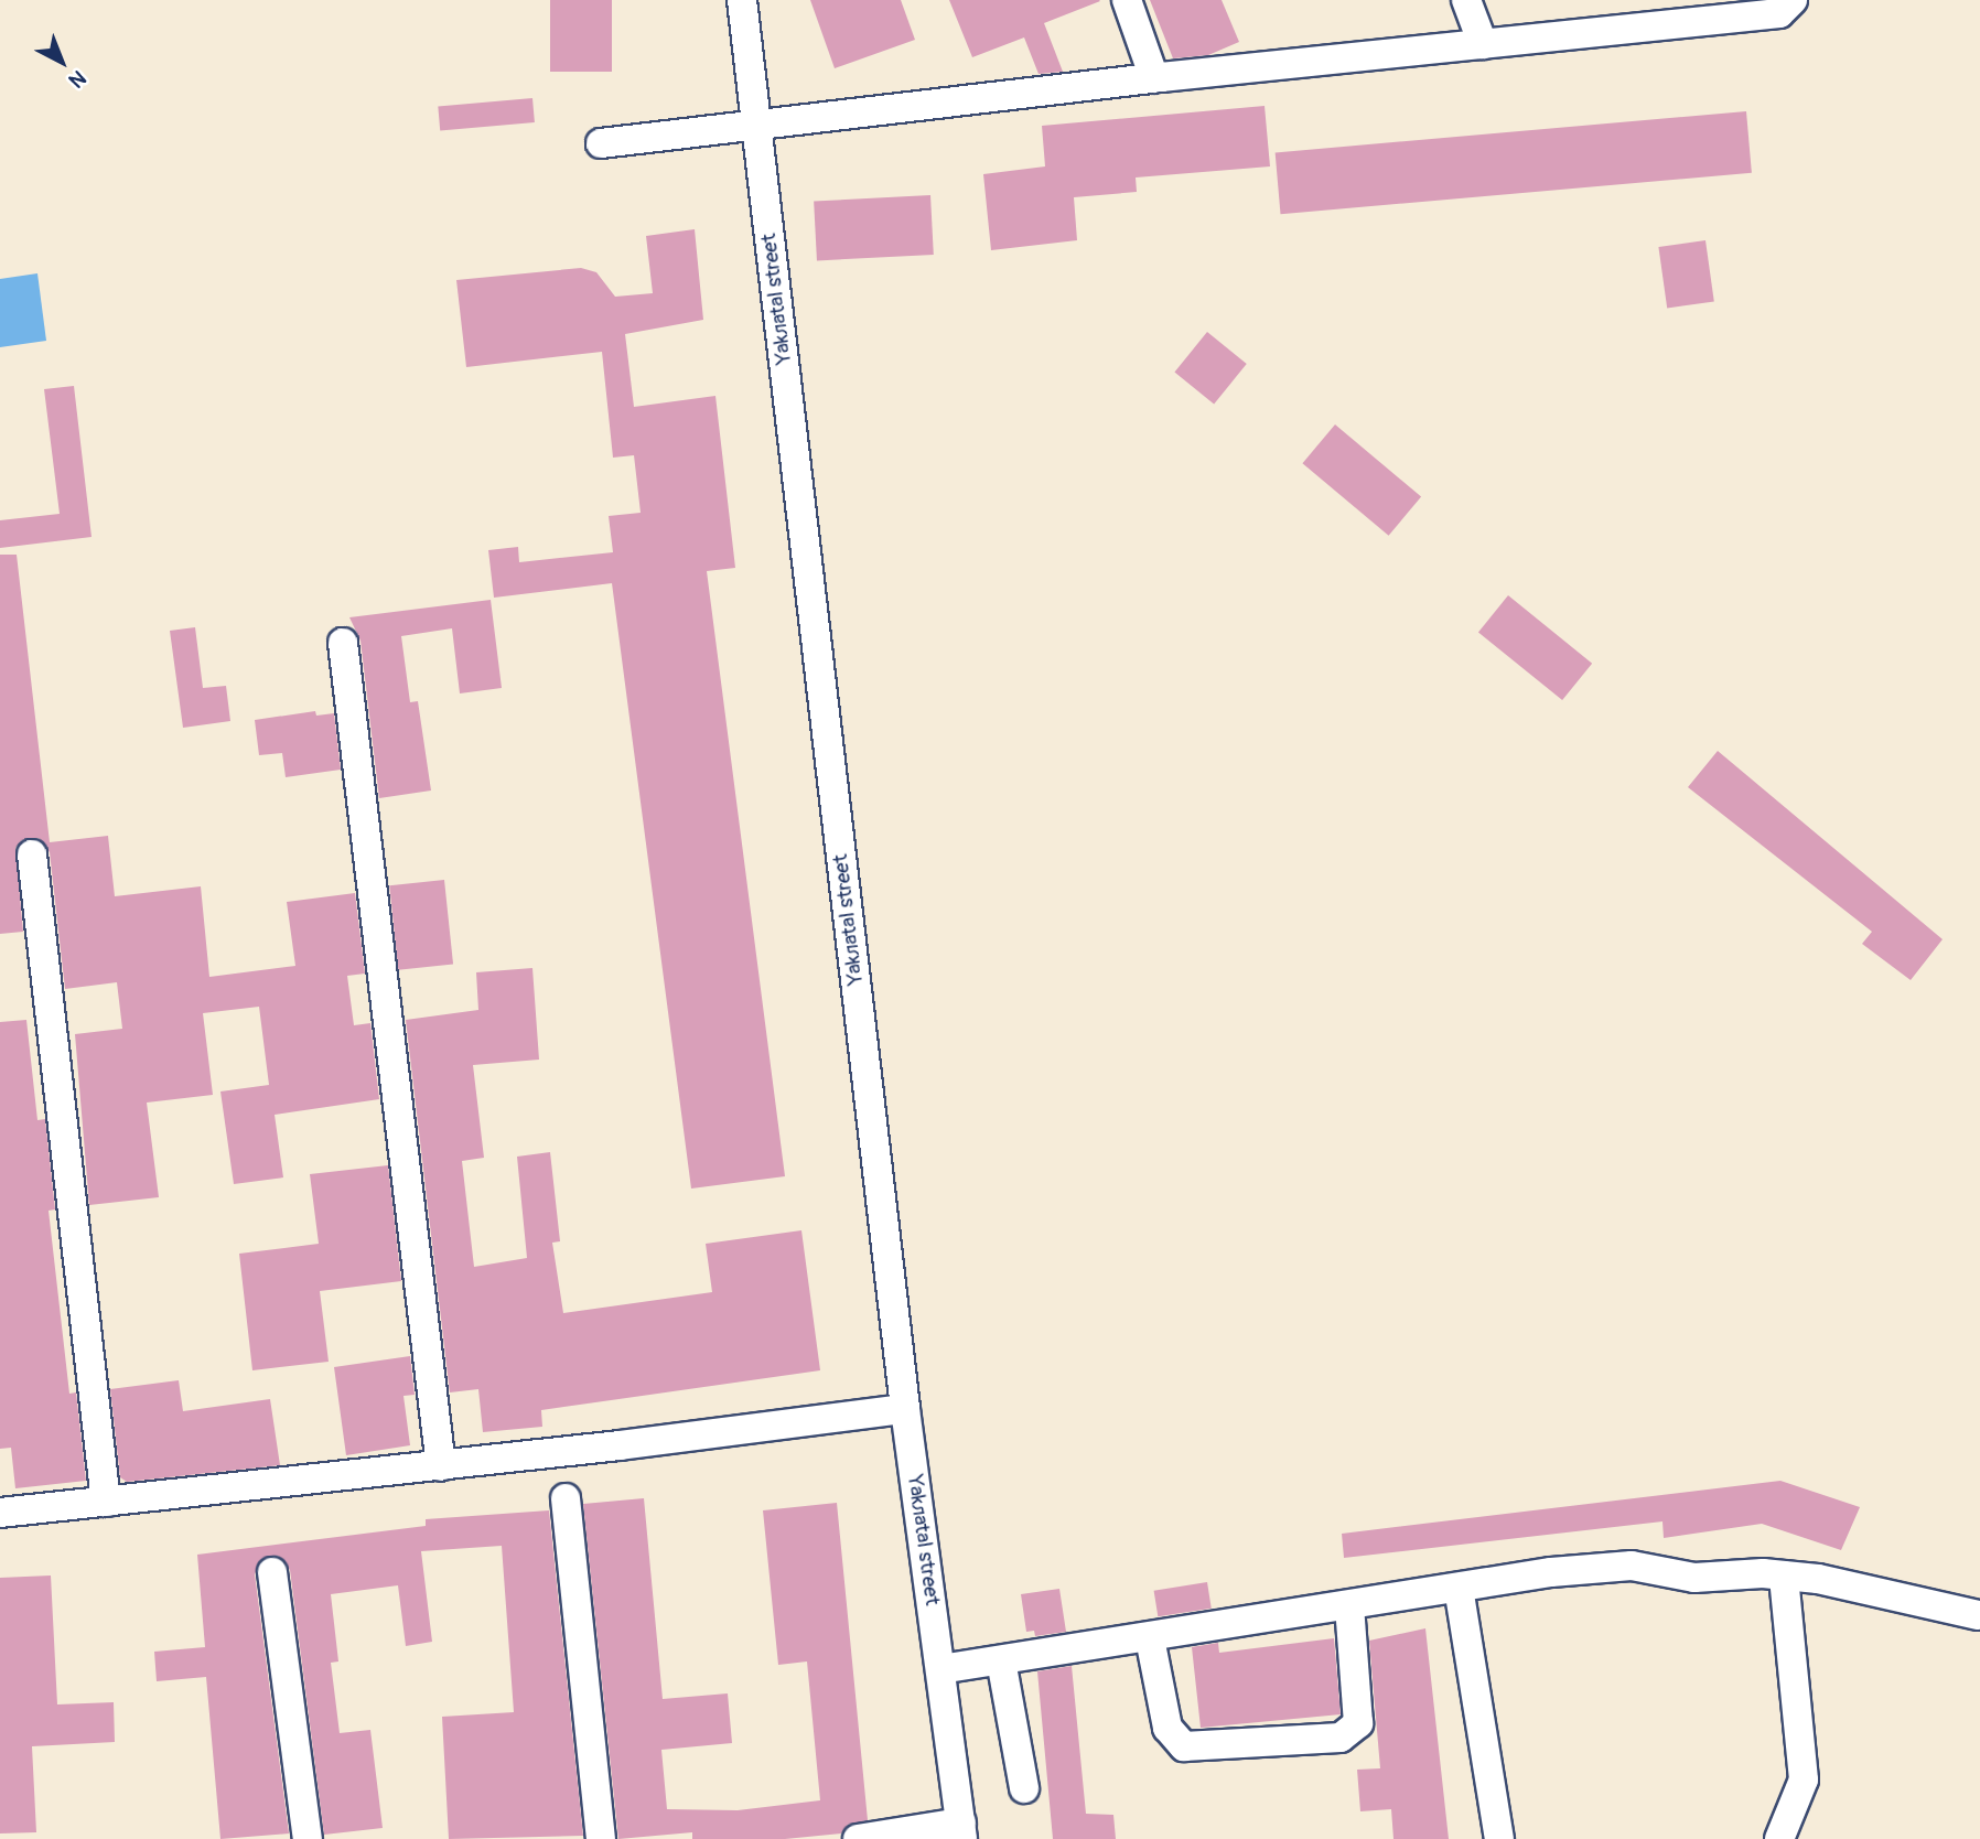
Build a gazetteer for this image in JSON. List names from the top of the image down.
{
  "streets": {
    "street": ["Yakлatal street"]
  },
  "north": "bottom right"
}
